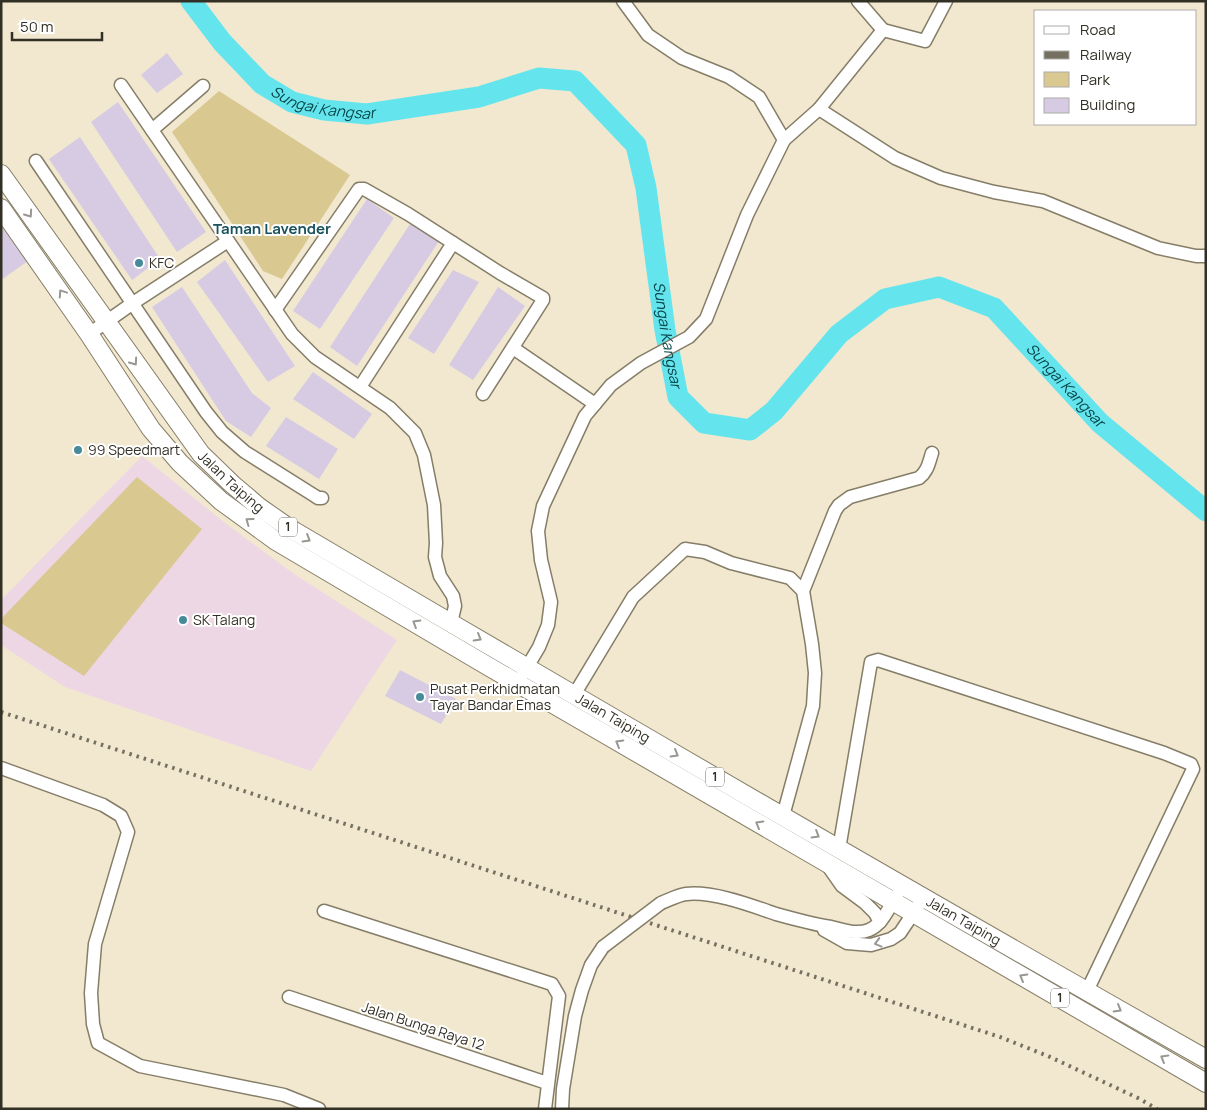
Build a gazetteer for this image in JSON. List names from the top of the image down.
{
  "streets": {
    "highway": ["Jalan Taiping", "1"],
    "street": ["Jalan Bunga Raya 12"]
  },
  "districts": ["Taman Lavender"],
  "water": ["Sungai Kangsar"],
  "places": [
    "KFC",
    "99 Speedmart",
    "SK Talang",
    "Pusat Perkhidmatan Tayar Bandar Emas"
  ],
  "legend": [
    "Road",
    "Railway",
    "Park",
    "Building"
  ],
  "scale_bar": "50 m"
}
